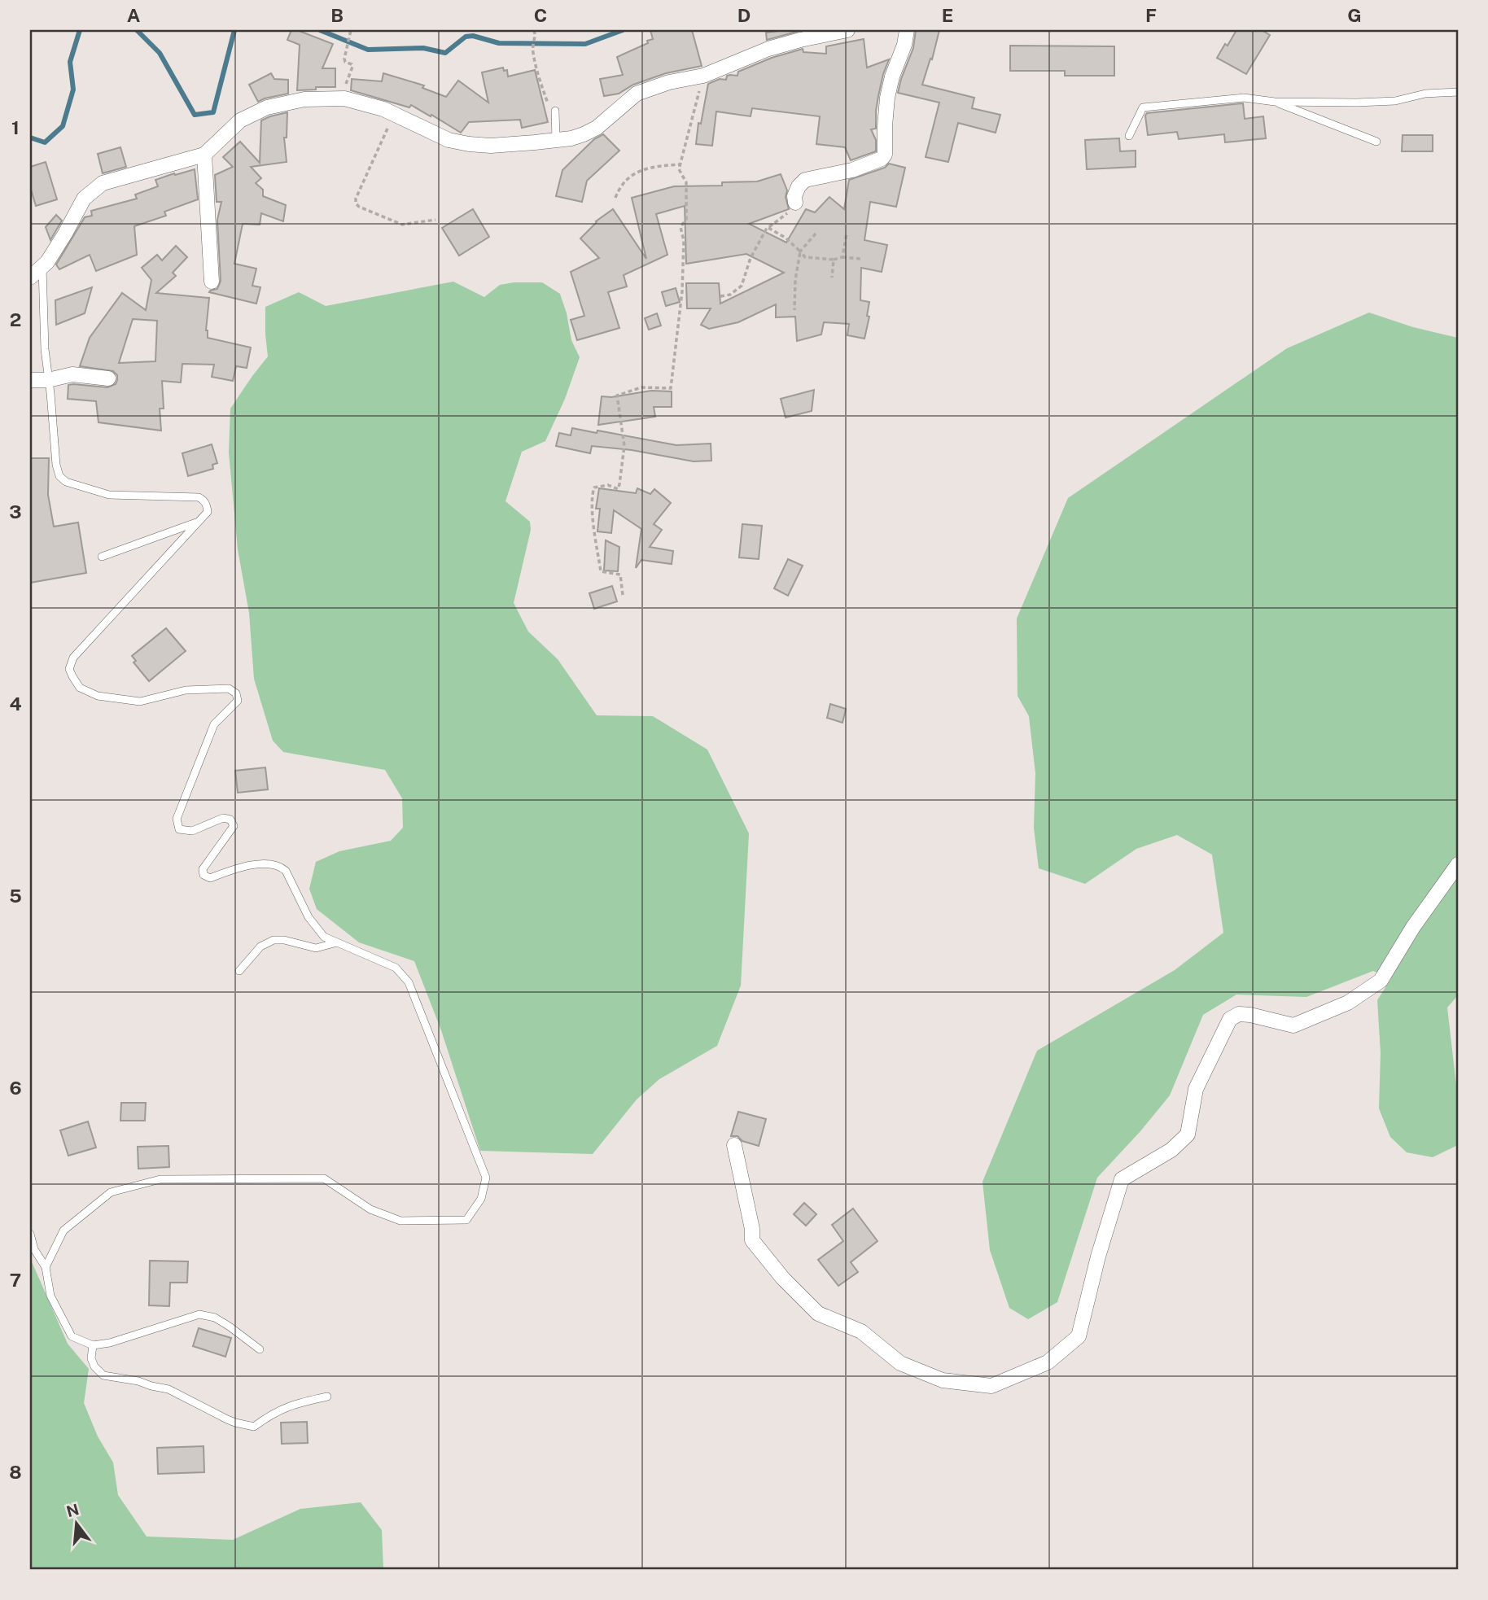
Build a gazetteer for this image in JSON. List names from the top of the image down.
{
  "north": "top",
  "grid": {
    "columns": [
      "A",
      "B",
      "C",
      "D",
      "E",
      "F",
      "G"
    ],
    "rows": [
      "1",
      "2",
      "3",
      "4",
      "5",
      "6",
      "7",
      "8"
    ]
  }
}
